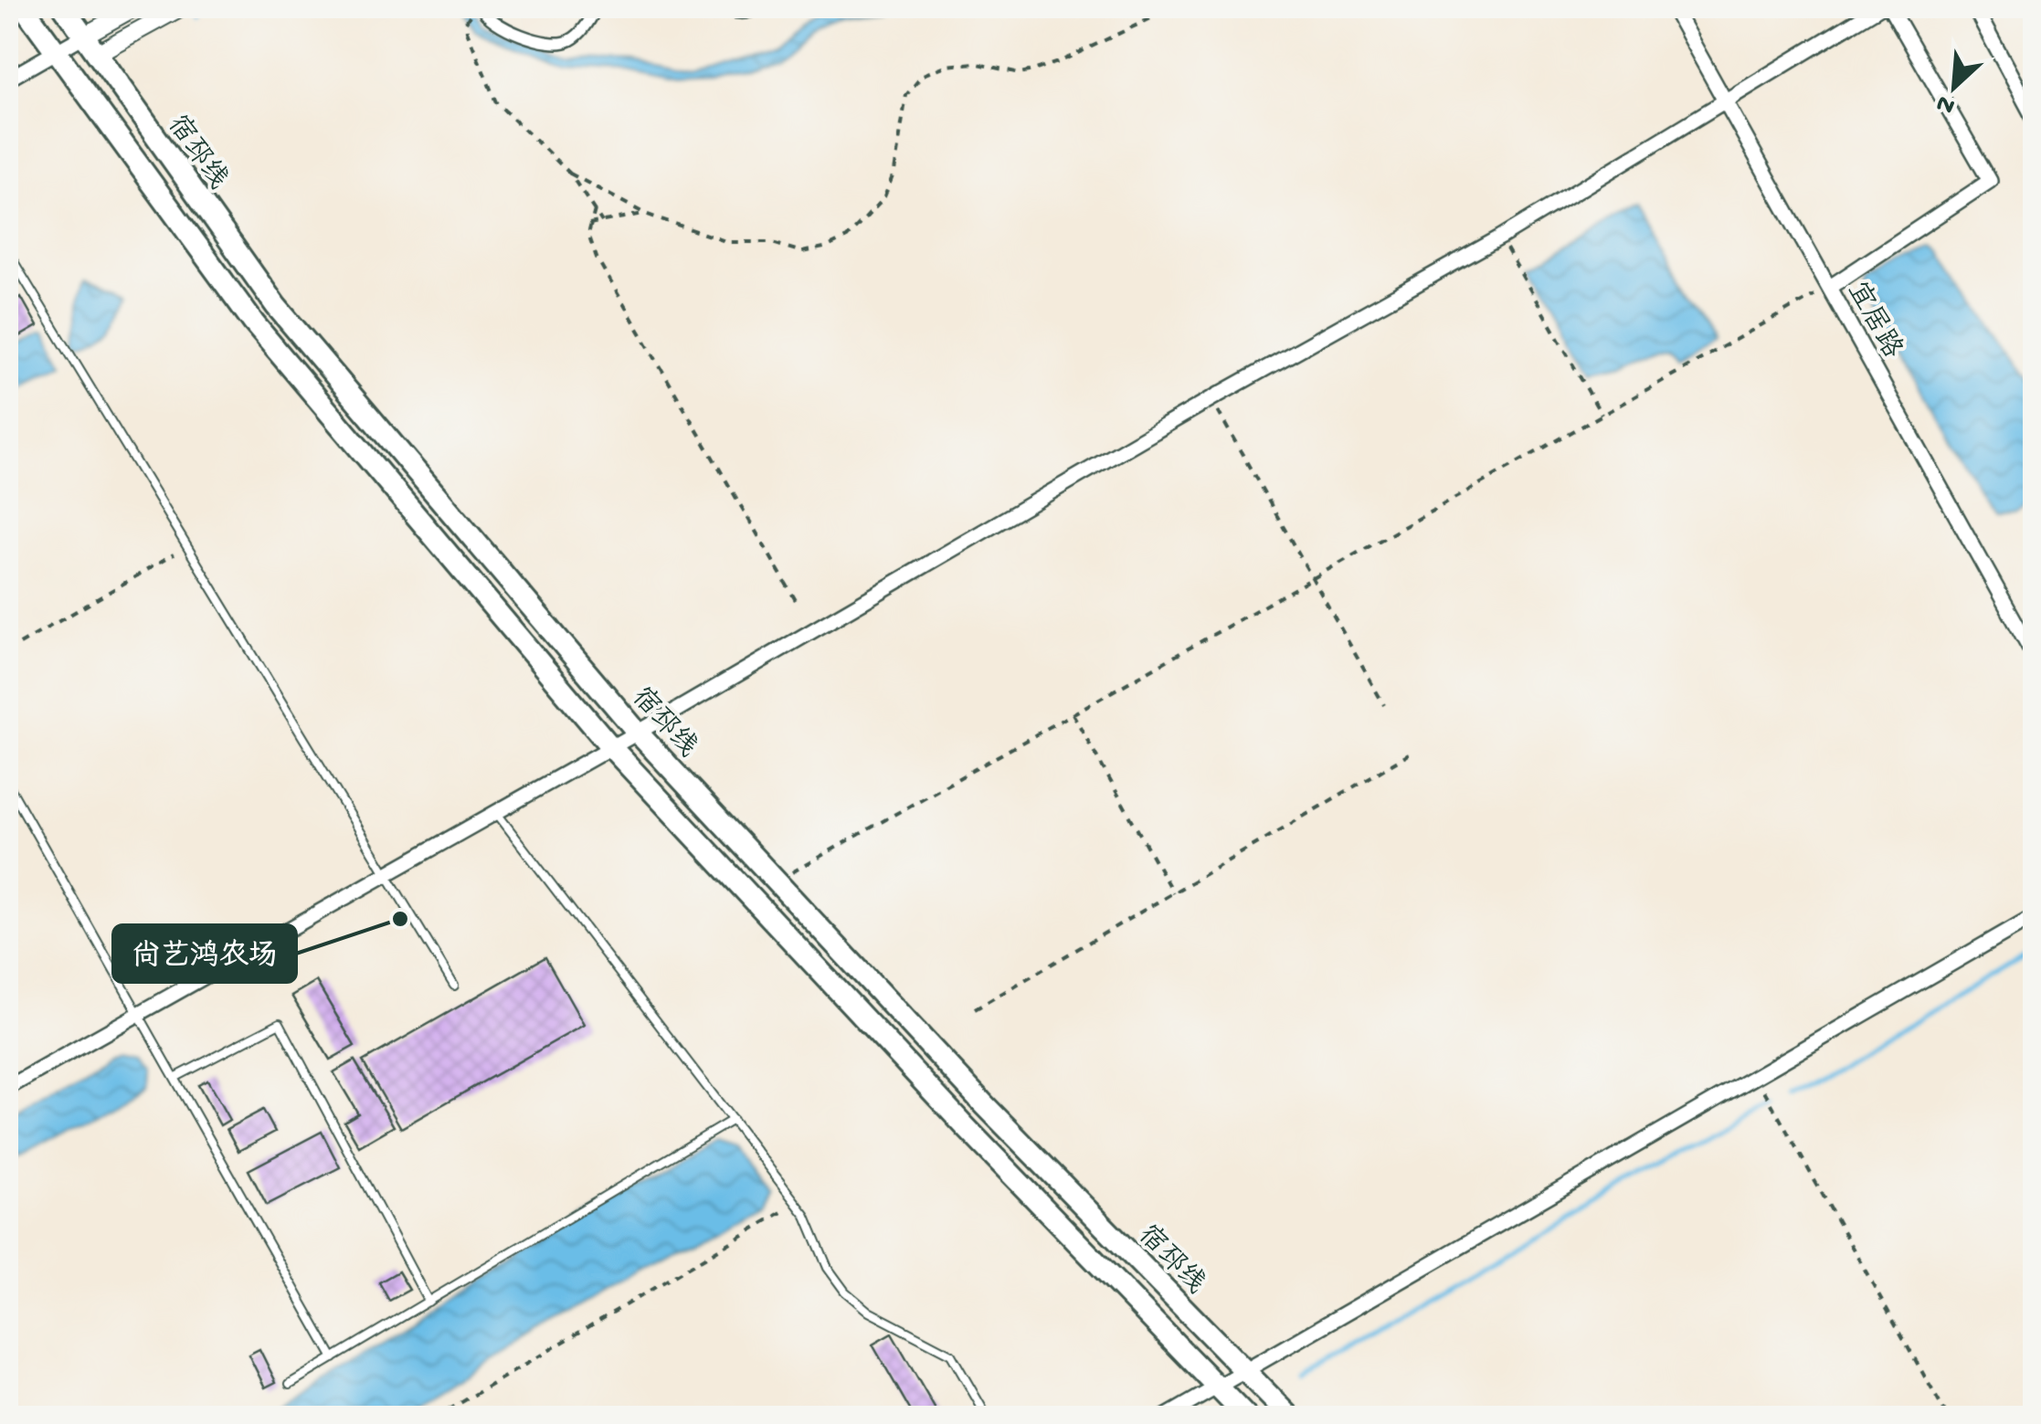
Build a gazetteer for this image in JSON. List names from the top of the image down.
{
  "streets": {
    "main road": ["宿邳线"],
    "street": ["宜居路"]
  },
  "places": ["尚艺鸿农场"],
  "north": "bottom left"
}
